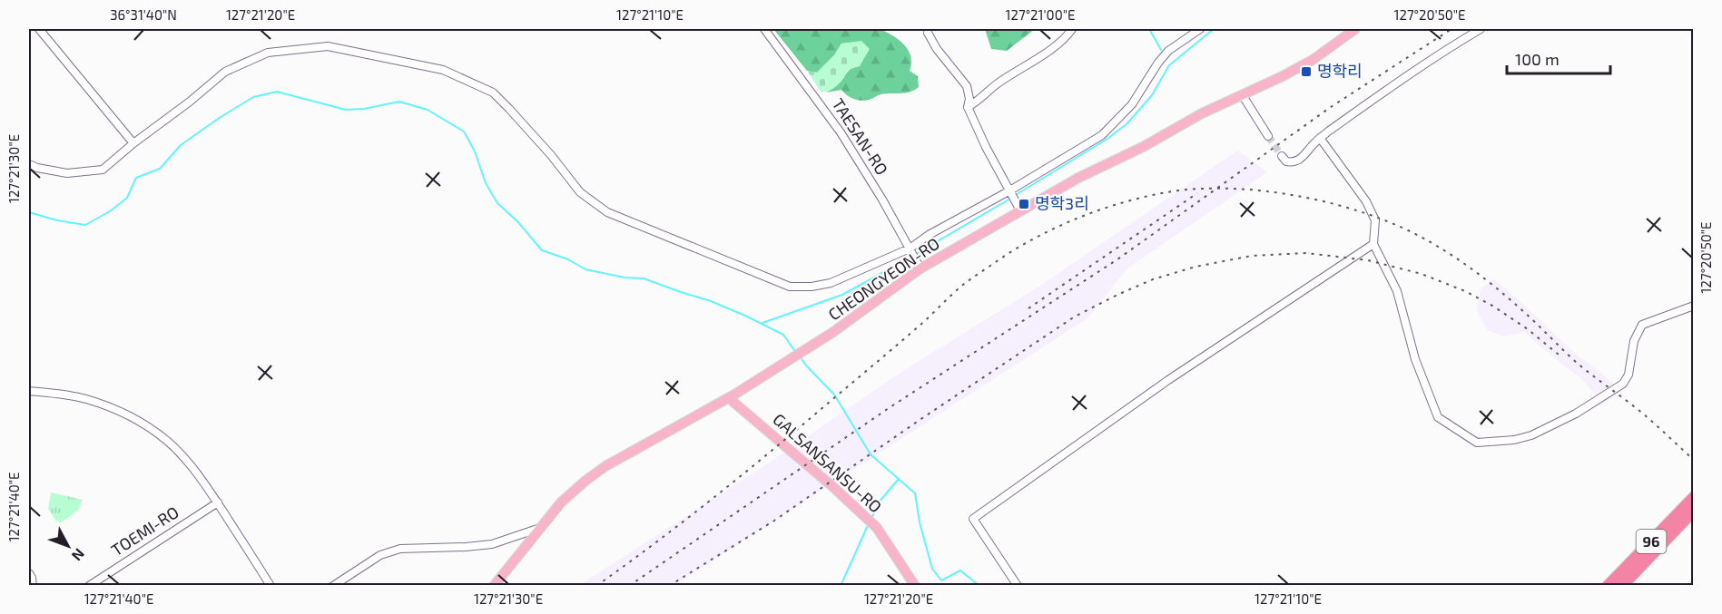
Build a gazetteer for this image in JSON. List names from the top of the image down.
{
  "streets": {
    "highway": ["96"],
    "main road": ["CHEONGYEON-RO", "GALSANSANSU-RO"],
    "street": ["TAESAN-RO", "TOEMI-RO"]
  },
  "crossings": [
    ["TAESAN-RO", "CHEONGYEON-RO"],
    ["CHEONGYEON-RO", "GALSANSANSU-RO"]
  ],
  "places": {
    "transit": ["명학리", "명학3리"]
  },
  "scale_bar": "100 m",
  "north": "bottom right",
  "coordinates": [
    "36°31'40\"N",
    "127°21'20\"E",
    "127°21'10\"E",
    "127°21'00\"E",
    "127°20'50\"E",
    "127°21'30\"E",
    "127°21'40\"E"
  ]
}
